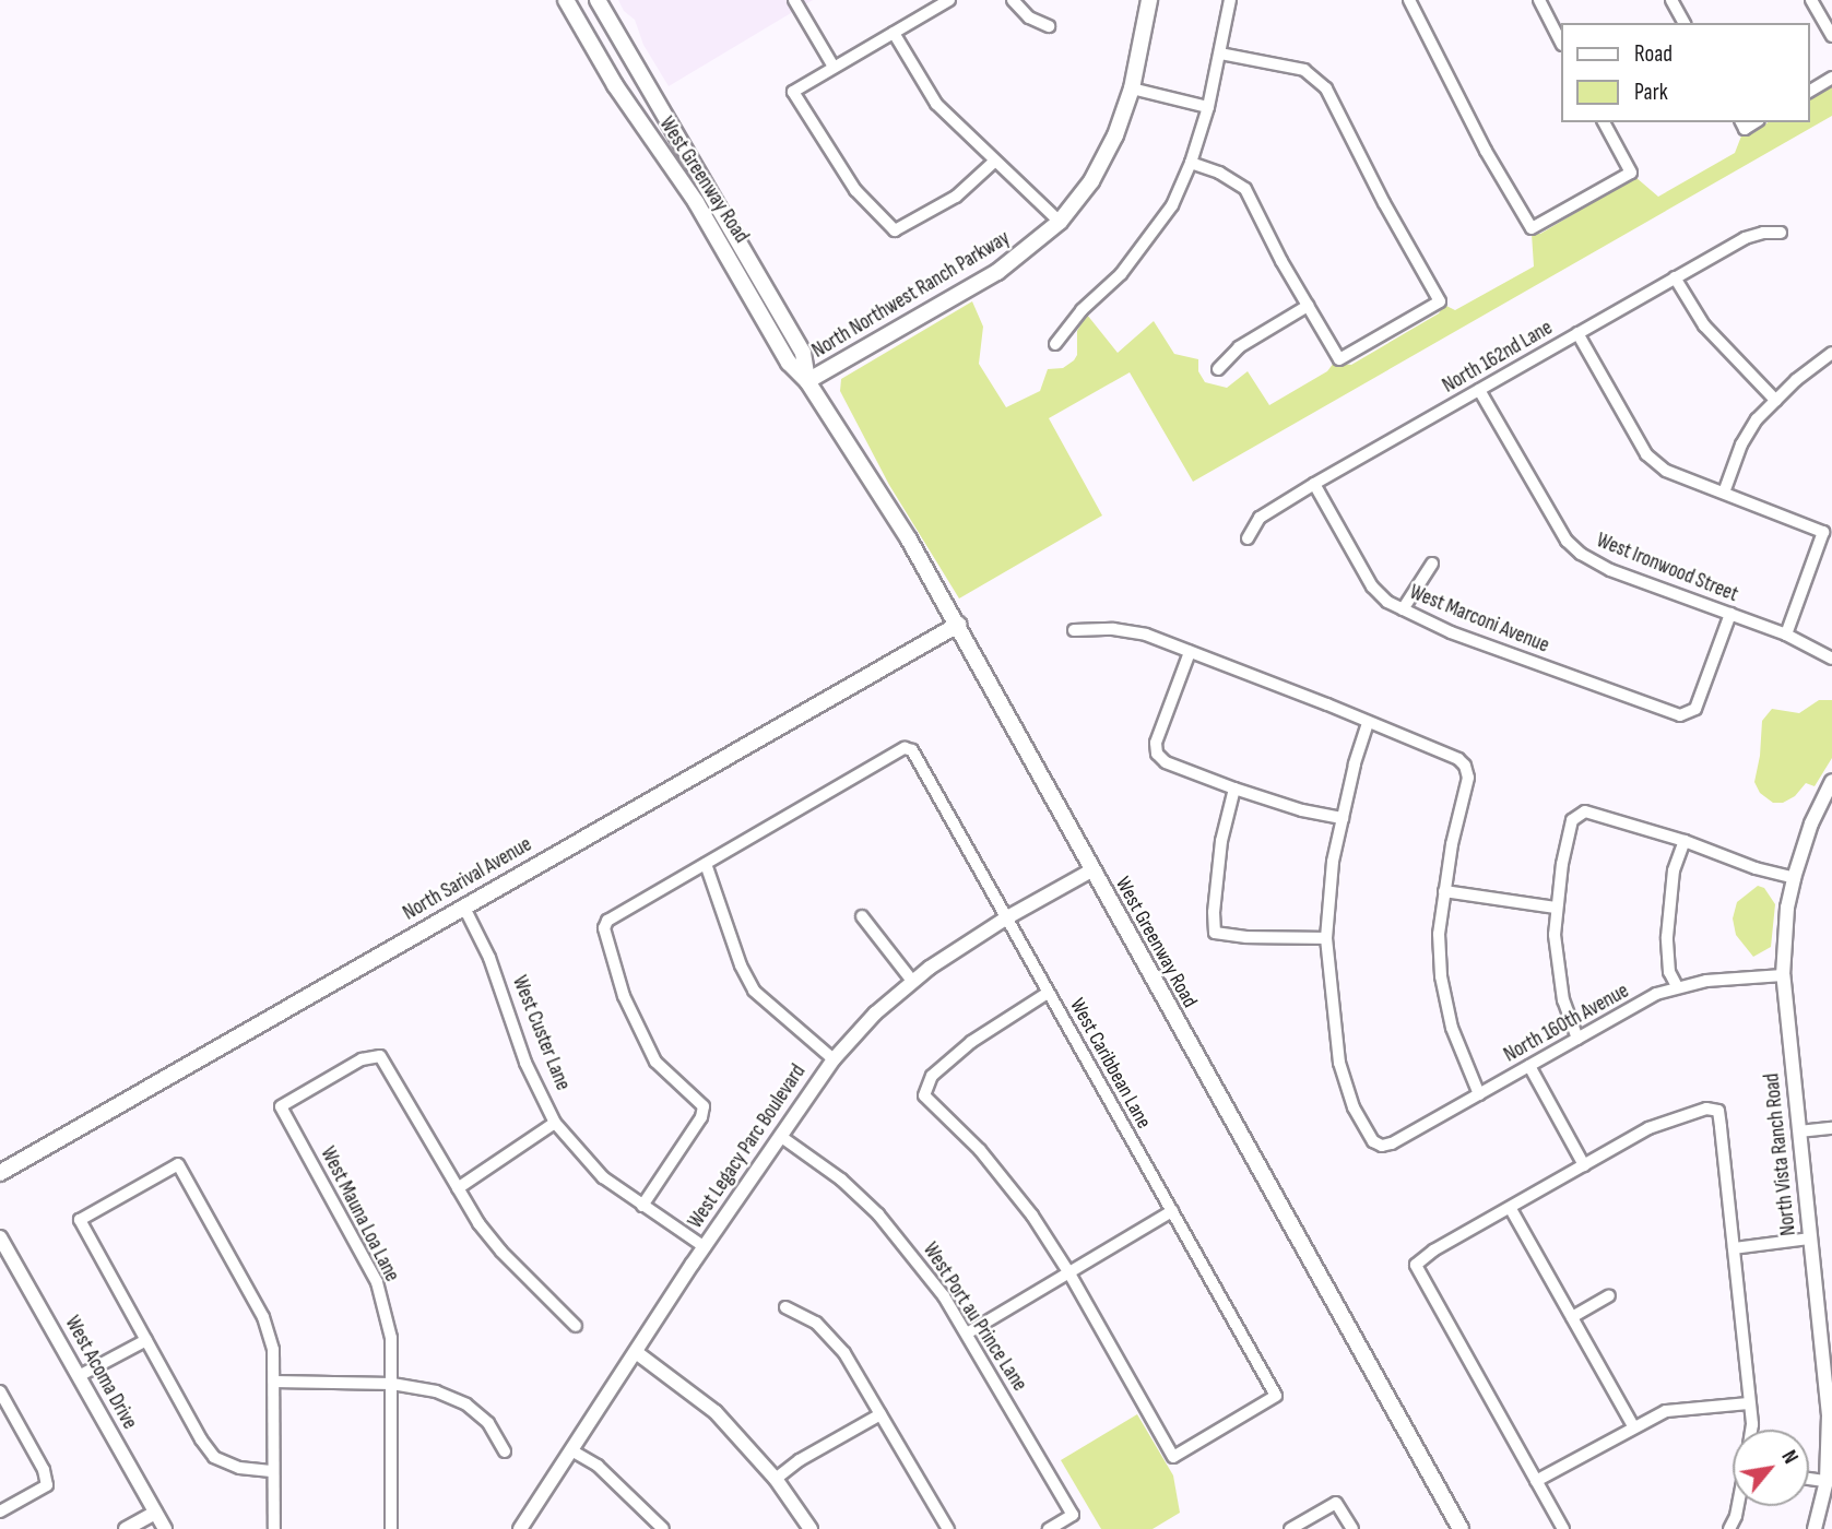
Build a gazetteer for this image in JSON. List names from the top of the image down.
{
  "streets": {
    "main road": ["West Greenway Road", "North Northwest Ranch Parkway", "North Sarival Avenue"],
    "street": [
      "North 162nd Lane",
      "West Ironwood Street",
      "West Marconi Avenue",
      "North 160th Avenue",
      "West Custer Lane",
      "West Caribbean Lane",
      "West Legacy Parc Boulevard",
      "North Vista Ranch Road",
      "West Mauna Loa Lane",
      "West Port au Prince Lane",
      "West Acoma Drive"
    ]
  },
  "crossings": [
    ["West Greenway Road", "North Northwest Ranch Parkway"],
    ["West Greenway Road", "North Sarival Avenue"],
    ["West Greenway Road", "West Legacy Parc Boulevard"],
    ["North 162nd Lane", "West Ironwood Street"],
    ["North 162nd Lane", "West Marconi Avenue"],
    ["West Ironwood Street", "West Marconi Avenue"],
    ["North Sarival Avenue", "West Custer Lane"],
    ["North 160th Avenue", "North Vista Ranch Road"],
    ["West Custer Lane", "West Legacy Parc Boulevard"],
    ["West Caribbean Lane", "West Legacy Parc Boulevard"],
    ["West Legacy Parc Boulevard", "West Port au Prince Lane"]
  ],
  "legend": ["Road", "Park"],
  "north": "top right"
}
